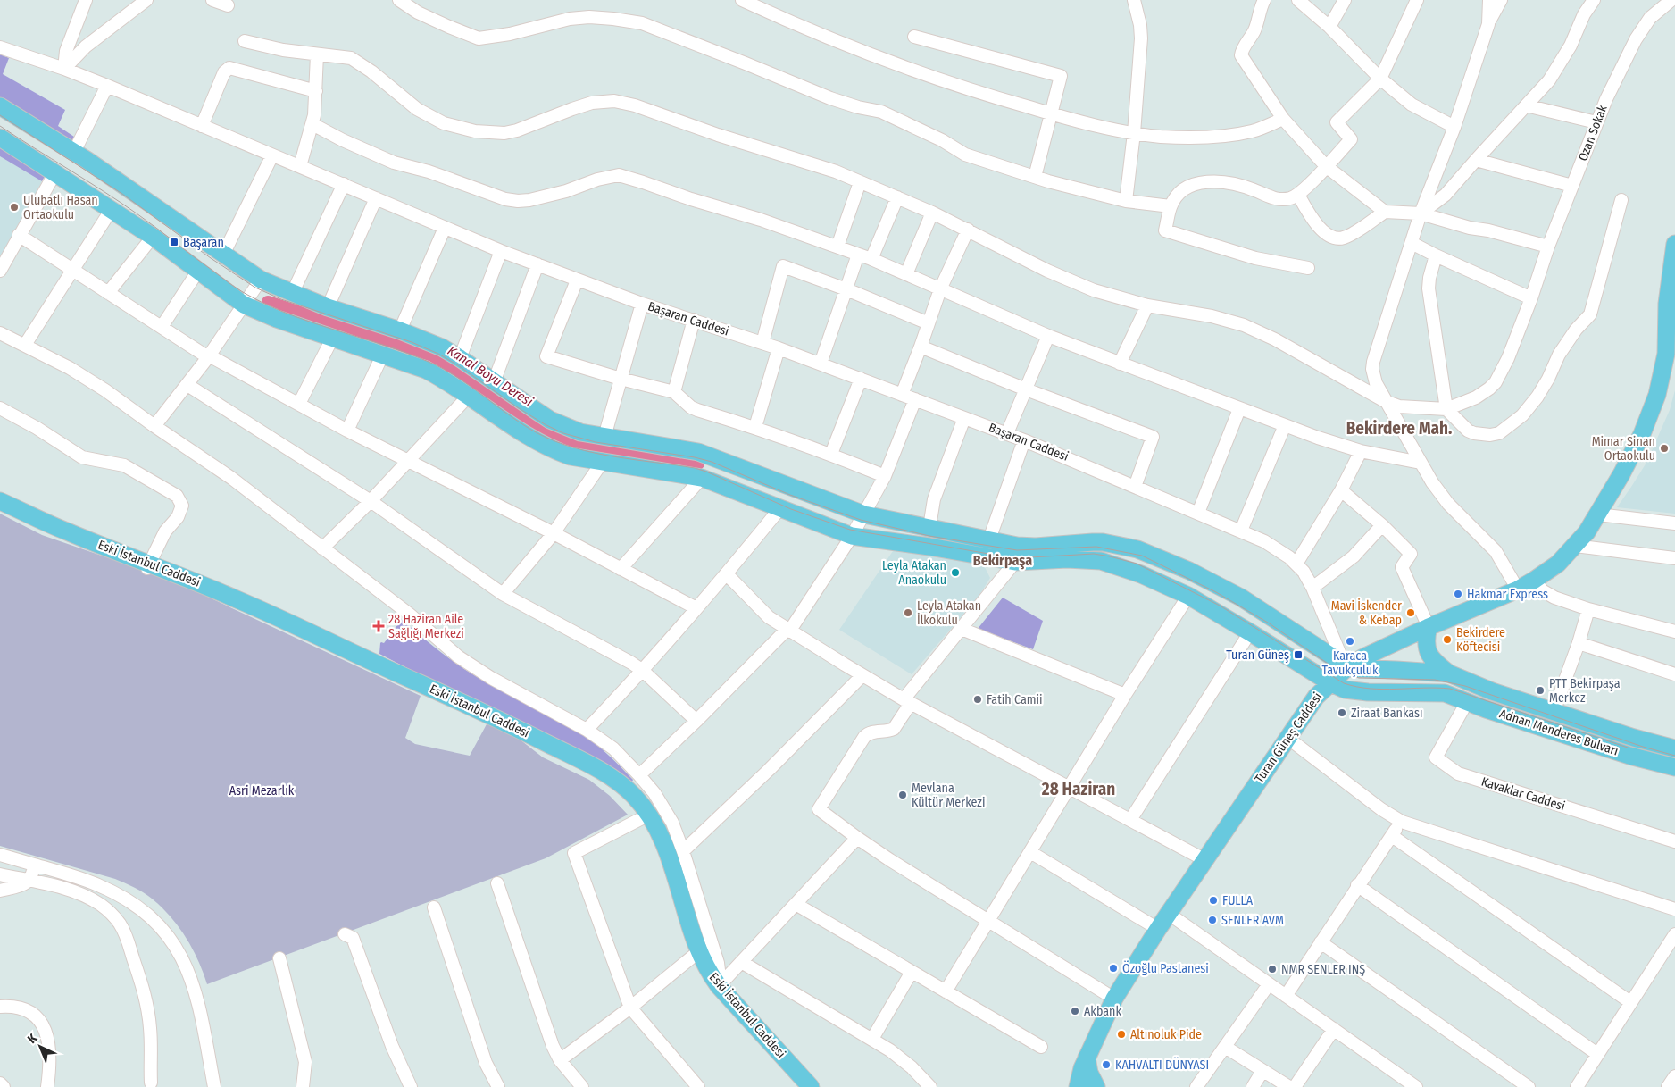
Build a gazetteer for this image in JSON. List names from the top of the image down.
{
  "streets": {
    "main road": ["Eski İstanbul Caddesi", "Adnan Menderes Bulvarı", "Turan Güneş Caddesi"],
    "street": ["Ozan Sokak", "Başaran Caddesi", "Kavaklar Caddesi"]
  },
  "crossings": [
    ["Başaran Caddesi", "Adnan Menderes Bulvarı"],
    ["Başaran Caddesi", "Turan Güneş Caddesi"],
    ["Adnan Menderes Bulvarı", "Turan Güneş Caddesi"],
    ["Adnan Menderes Bulvarı", "Kavaklar Caddesi"]
  ],
  "districts": ["Bekirdere Mah.", "Bekirpaşa", "28 Haziran"],
  "water": ["Kanal Boyu Deresi"],
  "parks": ["Asri Mezarlık"],
  "places": {
    "other": [
      "Ulubatlı Hasan Ortaokulu",
      "Mimar Sinan Ortaokulu",
      "Leyla Atakan Anaokulu",
      "Hakmar Express",
      "Leyla Atakan İlkokulu",
      "Mavi İskender & Kebap",
      "Bekirdere Köftecisi",
      "Karaca Tavukçuluk",
      "PTT Bekirpaşa Merkez",
      "Fatih Camii",
      "Ziraat Bankası",
      "Mevlana Kültür Merkezi",
      "FULLA",
      "SENLER AVM",
      "Özoğlu Pastanesi",
      "NMR SENLER INŞ",
      "Akbank",
      "Altınoluk Pide",
      "KAHVALTI DÜNYASI"
    ],
    "transit": ["Başaran", "Turan Güneş"],
    "health": ["28 Haziran Aile Sağlığı Merkezi"]
  },
  "north": "top left"
}
